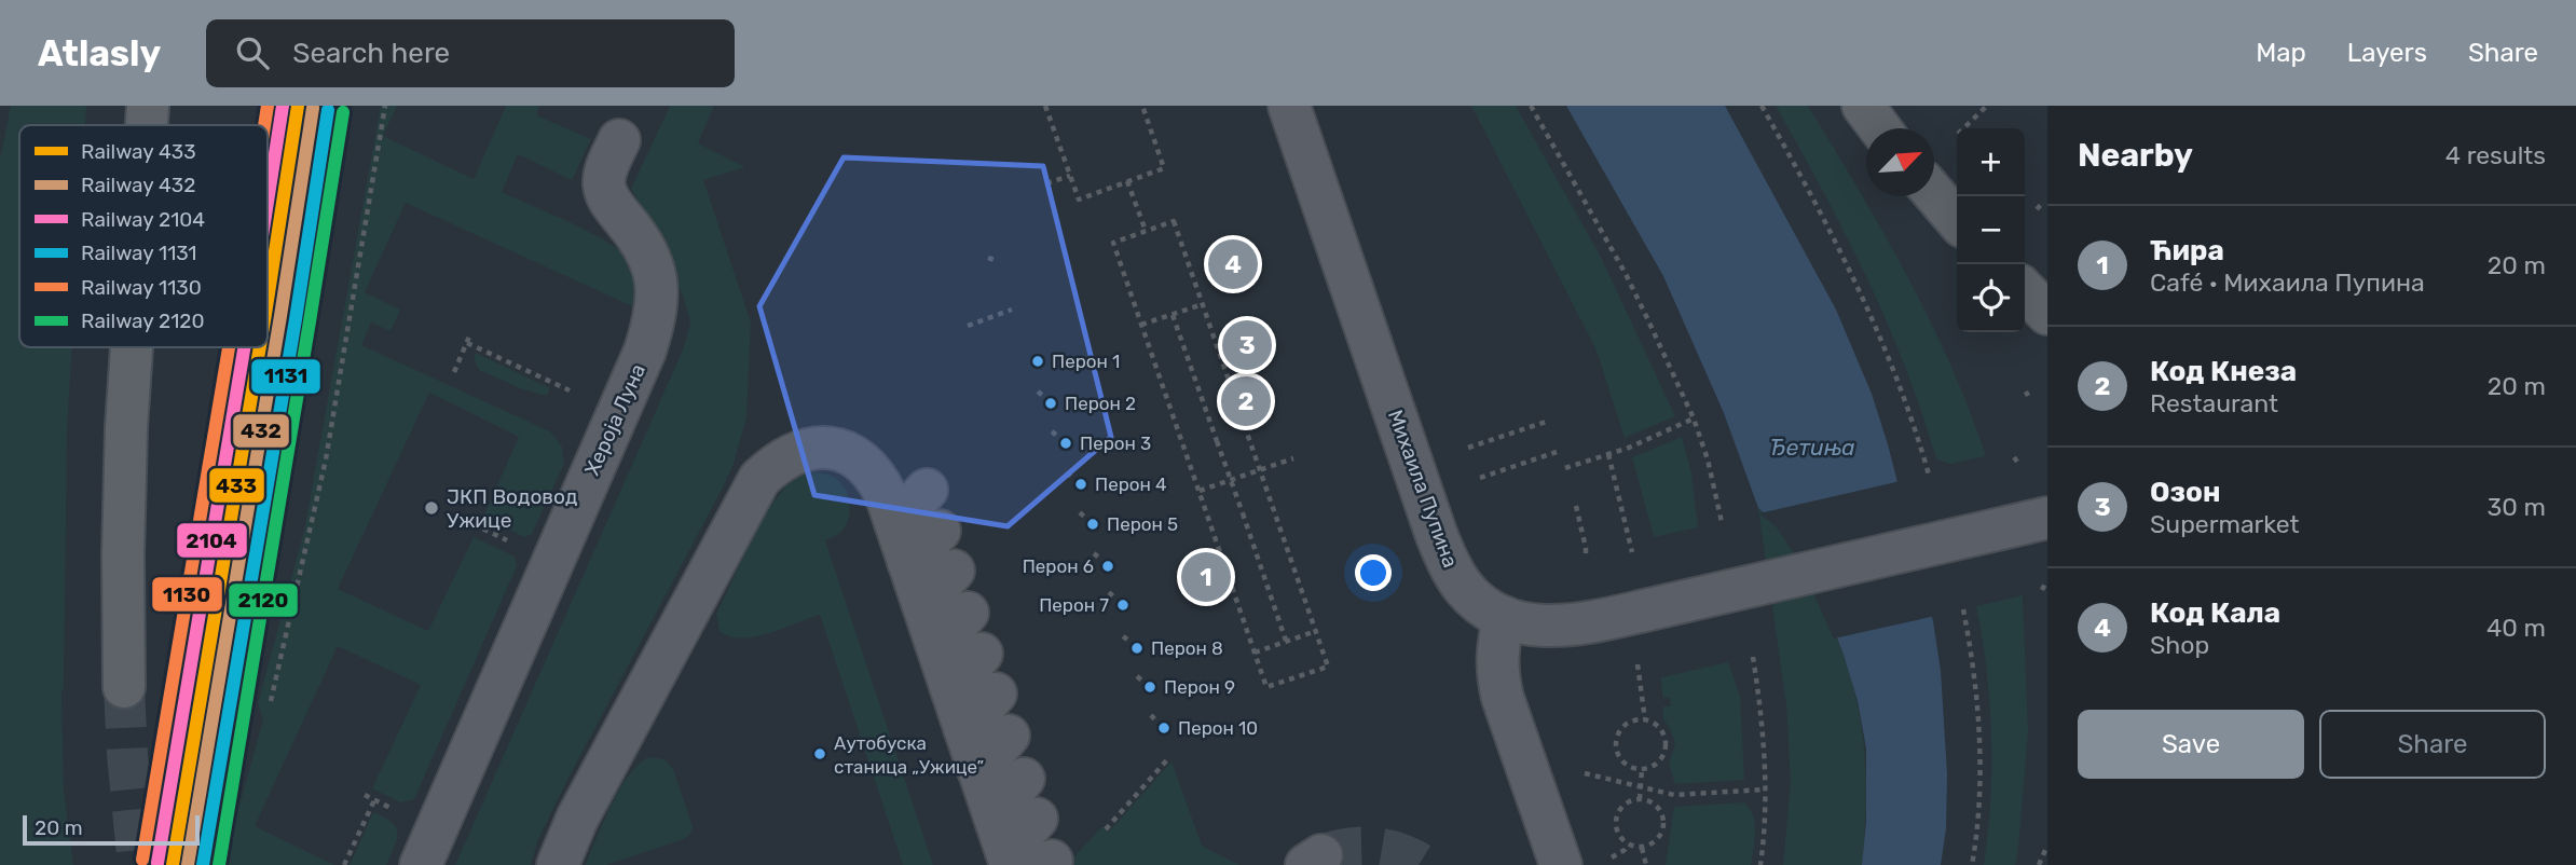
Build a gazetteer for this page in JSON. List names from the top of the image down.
{
  "streets": {
    "street": ["Хероја Луна", "Михаила Пупина"]
  },
  "water": ["Ђетиња"],
  "places": [
    "Перон 1",
    "Перон 2",
    "Перон 3",
    "Перон 4",
    "ЈКП Водовод Ужице",
    "Перон 5",
    "Перон 6",
    "Перон 7",
    "Перон 8",
    "Перон 9",
    "Перон 10",
    "Аутобуска станица „Ужице”"
  ],
  "lines": [
    "rail line 433",
    "rail line 2104",
    "rail line 1130",
    "rail line 432",
    "rail line 1131",
    "rail line 2120"
  ],
  "legend": [
    "Railway 433",
    "Railway 432",
    "Railway 2104",
    "Railway 1131",
    "Railway 1130",
    "Railway 2120"
  ],
  "scale_bar": "20 m",
  "north": "top right",
  "page": {
    "header": "Atlasly",
    "search": "Search here",
    "nav": ["Map", "Layers", "Share"],
    "heading": ["Nearby", "4 results"],
    "map_buttons": ["+", "−"],
    "list": [
      {
        "mark": "1",
        "name": "Ћира",
        "note": "Café · Михаила Пупина",
        "value": "20 m"
      },
      {
        "mark": "2",
        "name": "Код Кнеза",
        "note": "Restaurant",
        "value": "20 m"
      },
      {
        "mark": "3",
        "name": "Озон",
        "note": "Supermarket",
        "value": "30 m"
      },
      {
        "mark": "4",
        "name": "Код Кала",
        "note": "Shop",
        "value": "40 m"
      }
    ],
    "pins": [
      "4",
      "3",
      "2",
      "1"
    ],
    "buttons": ["Save", "Share"],
    "scale": "20 m"
  }
}
